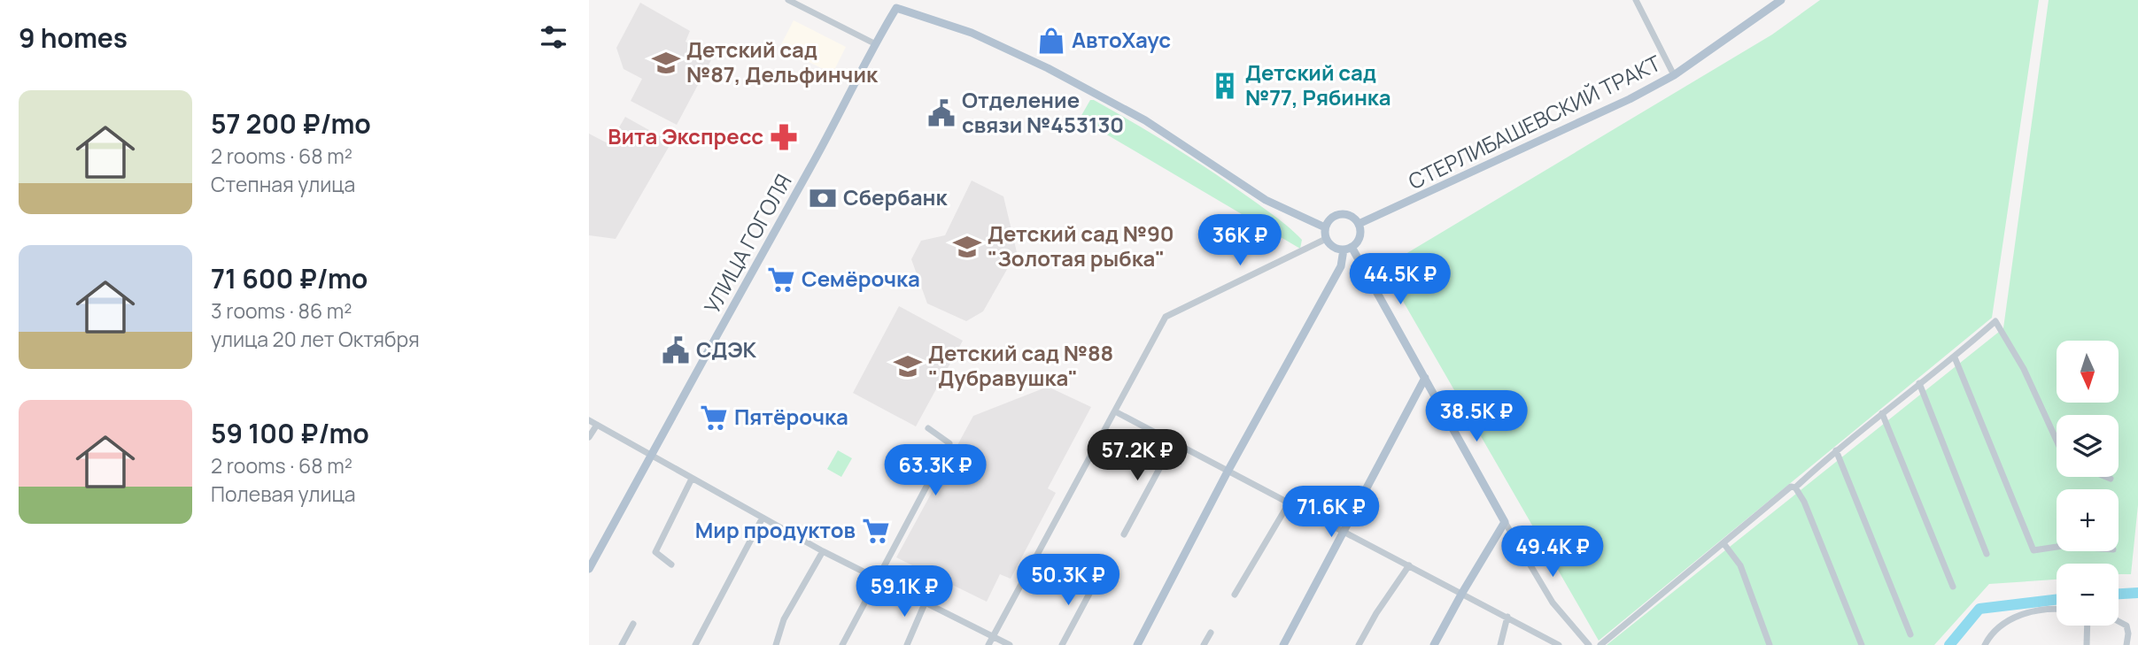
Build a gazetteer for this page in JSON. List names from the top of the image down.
{
  "streets": {
    "main road": ["СТЕРЛИБАШЕВСКИЙ ТРАКТ", "УЛИЦА ГОГОЛЯ"]
  },
  "places": {
    "shop": ["АвтоХаус"],
    "school or university": ["Детский сад №87, Дельфинчик", "Детский сад №90 \"Золотая рыбка\"", "Детский сад №88 \"Дубравушка\""],
    "building": ["Детский сад №77, Рябинка"],
    "public building": ["Отделение связи №453130", "СДЭК"],
    "pharmacy": ["Вита Экспресс"],
    "bank": ["Сбербанк"],
    "supermarket": ["Семёрочка", "Пятёрочка", "Мир продуктов"]
  },
  "north": "bottom",
  "page": {
    "heading": "9 homes",
    "list": [
      {
        "name": "57 200 ₽/mo",
        "note": "2 rooms · 68 m² · Степная улица"
      },
      {
        "name": "71 600 ₽/mo",
        "note": "3 rooms · 86 m² · улица 20 лет Октября"
      },
      {
        "name": "59 100 ₽/mo",
        "note": "2 rooms · 68 m² · Полевая улица"
      }
    ],
    "price": [
      "36K ₽",
      "44.5K ₽",
      "38.5K ₽",
      "57.2K ₽",
      "63.3K ₽",
      "71.6K ₽",
      "49.4K ₽",
      "50.3K ₽",
      "59.1K ₽"
    ],
    "map_buttons": ["+", "−"]
  }
}
